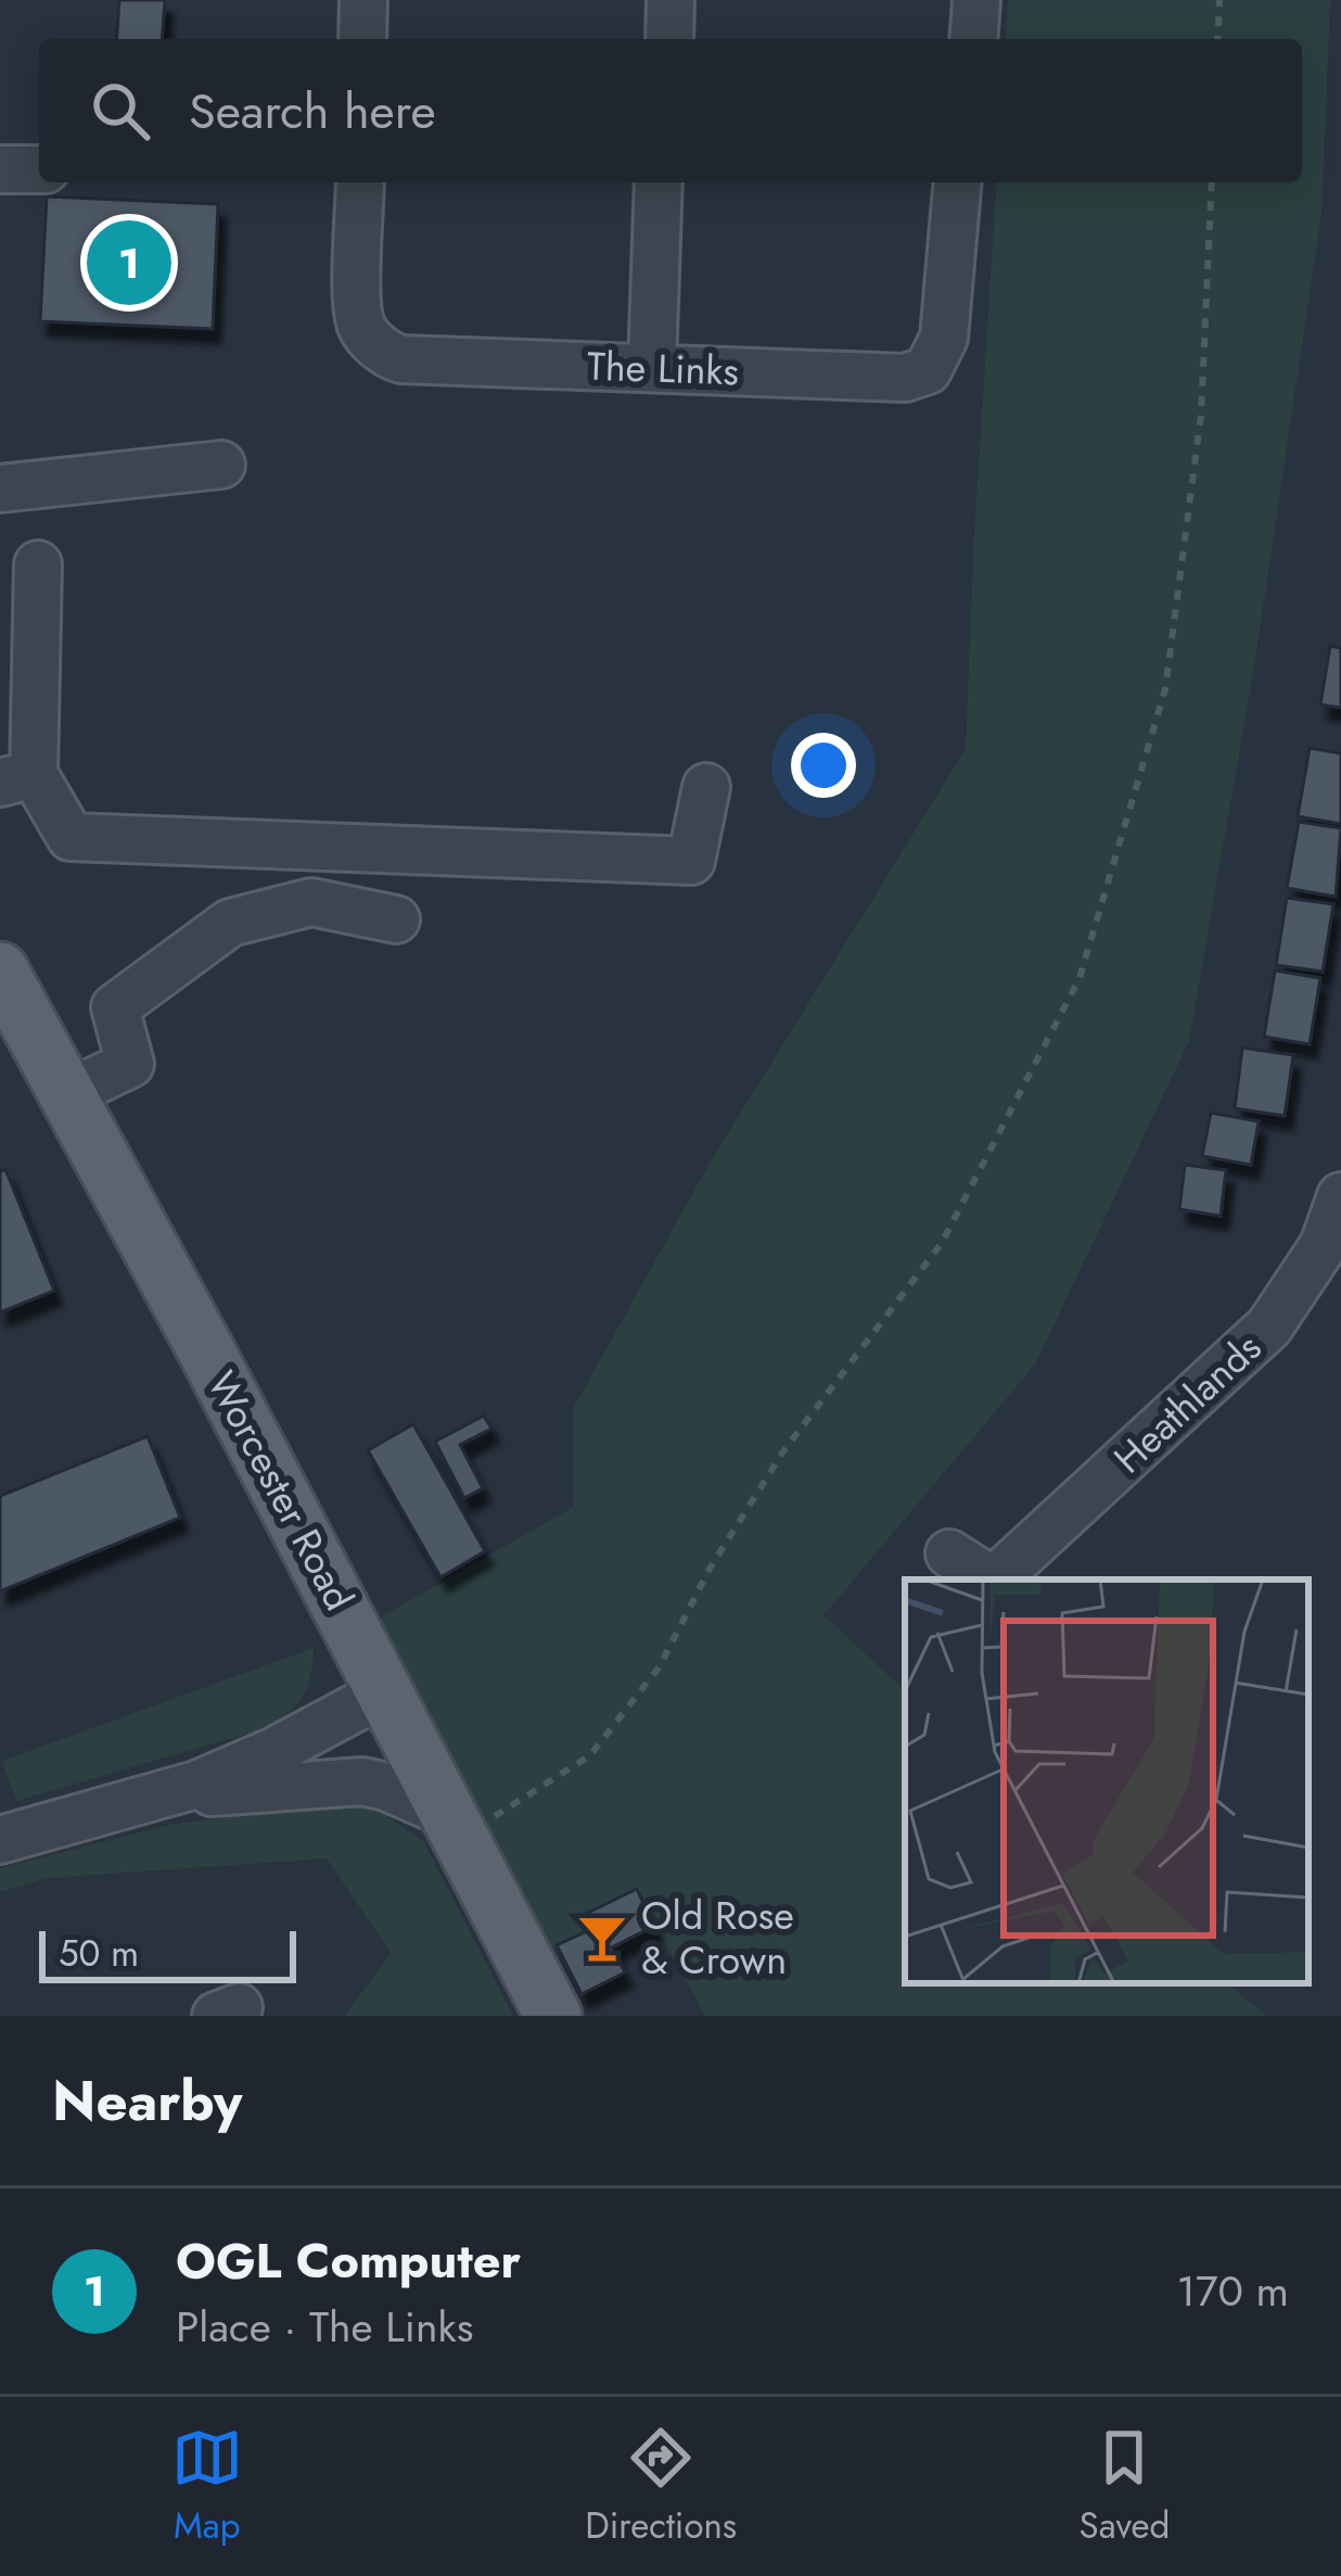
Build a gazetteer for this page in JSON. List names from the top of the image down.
{
  "streets": {
    "main road": ["Worcester Road"],
    "street": ["The Links", "Heathlands"]
  },
  "places": {
    "bar": ["Old Rose & Crown"]
  },
  "scale_bar": "50 m",
  "page": {
    "search": "Search here",
    "pins": "1",
    "scale": "50 m",
    "heading": "Nearby",
    "list": [
      {
        "mark": "1",
        "name": "OGL Computer",
        "note": "Place · The Links",
        "value": "170 m"
      }
    ],
    "nav": ["Map", "Directions", "Saved"]
  }
}
